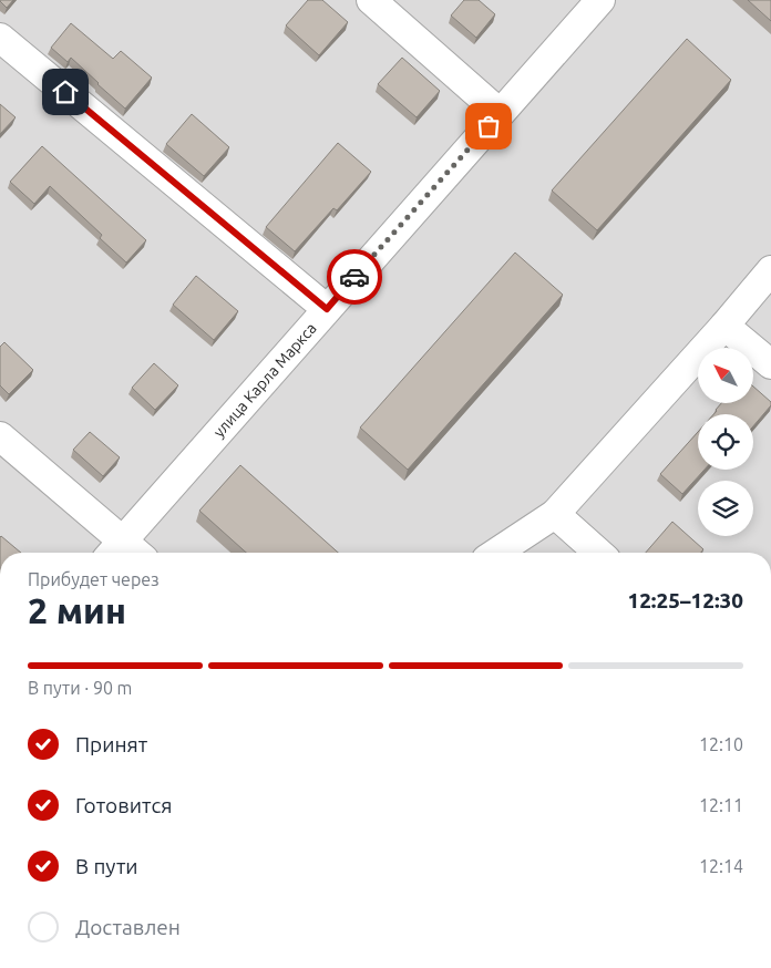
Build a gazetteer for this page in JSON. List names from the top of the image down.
{
  "streets": {
    "street": ["улица Карла Маркса"]
  },
  "north": "top left",
  "page": {
    "heading": ["2 мин", "Прибудет через", "12:25–12:30"],
    "bar": "В пути · 90 m",
    "list": [
      ["Принят", "12:10"],
      ["Готовится", "12:11"],
      ["В пути", "12:14"],
      "Доставлен"
    ]
  }
}
